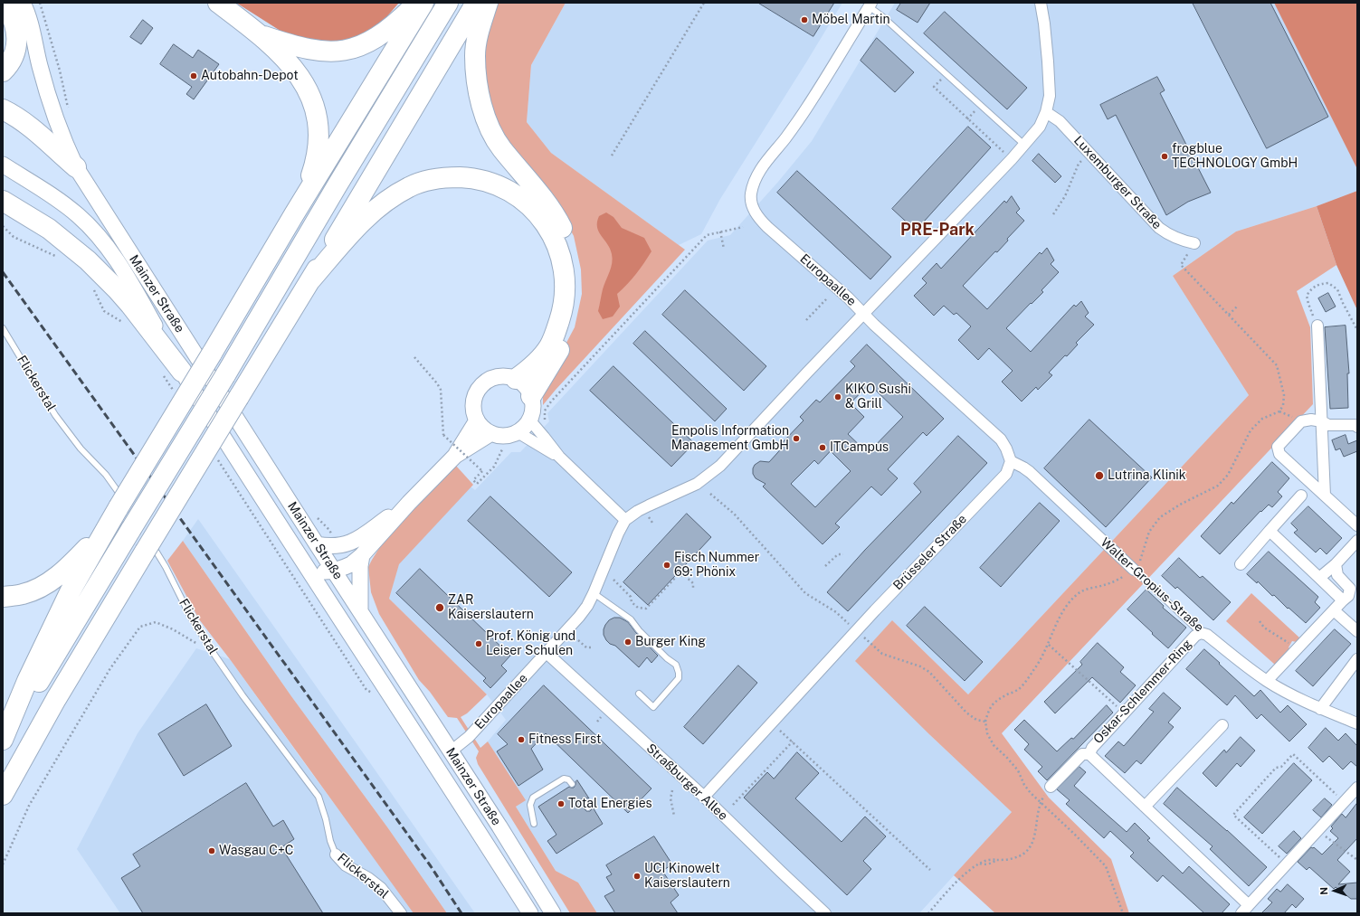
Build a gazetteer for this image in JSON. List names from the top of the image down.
{
  "streets": {
    "main road": ["Mainzer Straße"],
    "street": [
      "Luxemburger Straße",
      "Europaallee",
      "Flickerstal",
      "Brüsseler Straße",
      "Walter-Gropius-Straße",
      "Oskar-Schlemmer-Ring",
      "Straßburger Allee"
    ]
  },
  "crossings": [
    ["Europaallee", "Mainzer Straße"],
    ["Europaallee", "Straßburger Allee"],
    ["Brüsseler Straße", "Walter-Gropius-Straße"],
    ["Brüsseler Straße", "Straßburger Allee"],
    ["Walter-Gropius-Straße", "Oskar-Schlemmer-Ring"]
  ],
  "districts": ["PRE-Park"],
  "places": [
    "Möbel Martin",
    "Autobahn-Depot",
    "frogblue TECHNOLOGY GmbH",
    "KIKO Sushi & Grill",
    "Empolis Information Management GmbH",
    "ITCampus",
    "Lutrina Klinik",
    "Fisch Nummer 69: Phönix",
    "ZAR Kaiserslautern",
    "Burger King",
    "Prof. König und Leiser Schulen",
    "Fitness First",
    "Total Energies",
    "Wasgau C+C",
    "UCI Kinowelt Kaiserslautern"
  ],
  "north": "left"
}
